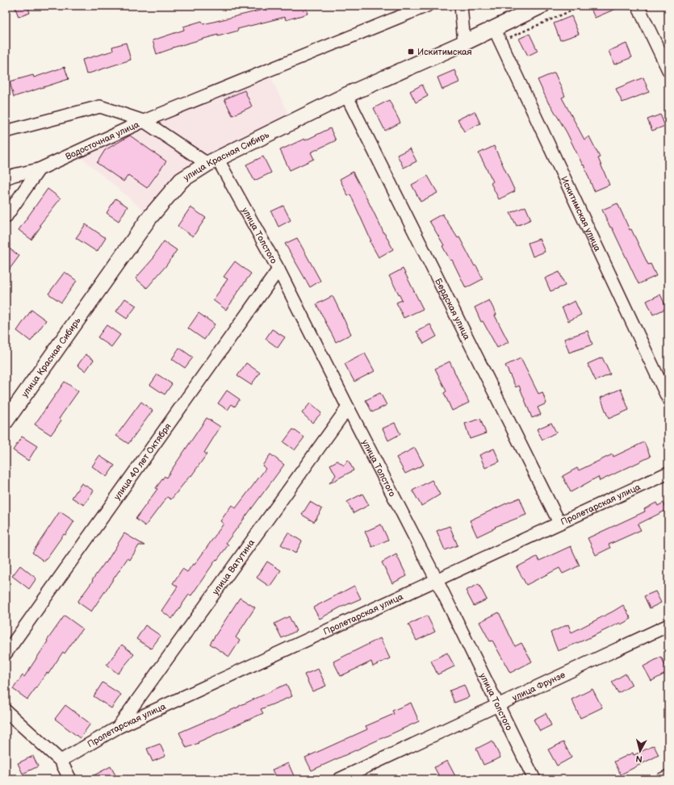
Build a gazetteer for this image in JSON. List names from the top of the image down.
{
  "streets": {
    "main road": ["улица Красная Сибирь"],
    "street": [
      "Водосточная улица",
      "Искитимская улица",
      "улица Толстого",
      "Бердская улица",
      "улица 40 лет Октября",
      "Пролетарская улица",
      "улица Ватутина",
      "улица Фрунзе"
    ]
  },
  "crossings": [
    ["Водосточная улица", "улица Красная Сибирь"],
    ["Водосточная улица", "улица Толстого"],
    ["улица Красная Сибирь", "Искитимская улица"],
    ["улица Красная Сибирь", "улица Толстого"],
    ["улица Красная Сибирь", "Бердская улица"],
    ["улица Толстого", "улица 40 лет Октября"],
    ["улица Толстого", "Пролетарская улица"],
    ["улица Толстого", "улица Ватутина"],
    ["улица Толстого", "улица Фрунзе"],
    ["Бердская улица", "Пролетарская улица"],
    ["Пролетарская улица", "улица Ватутина"]
  ],
  "places": {
    "transit": ["Искитимская"]
  },
  "north": "bottom"
}
